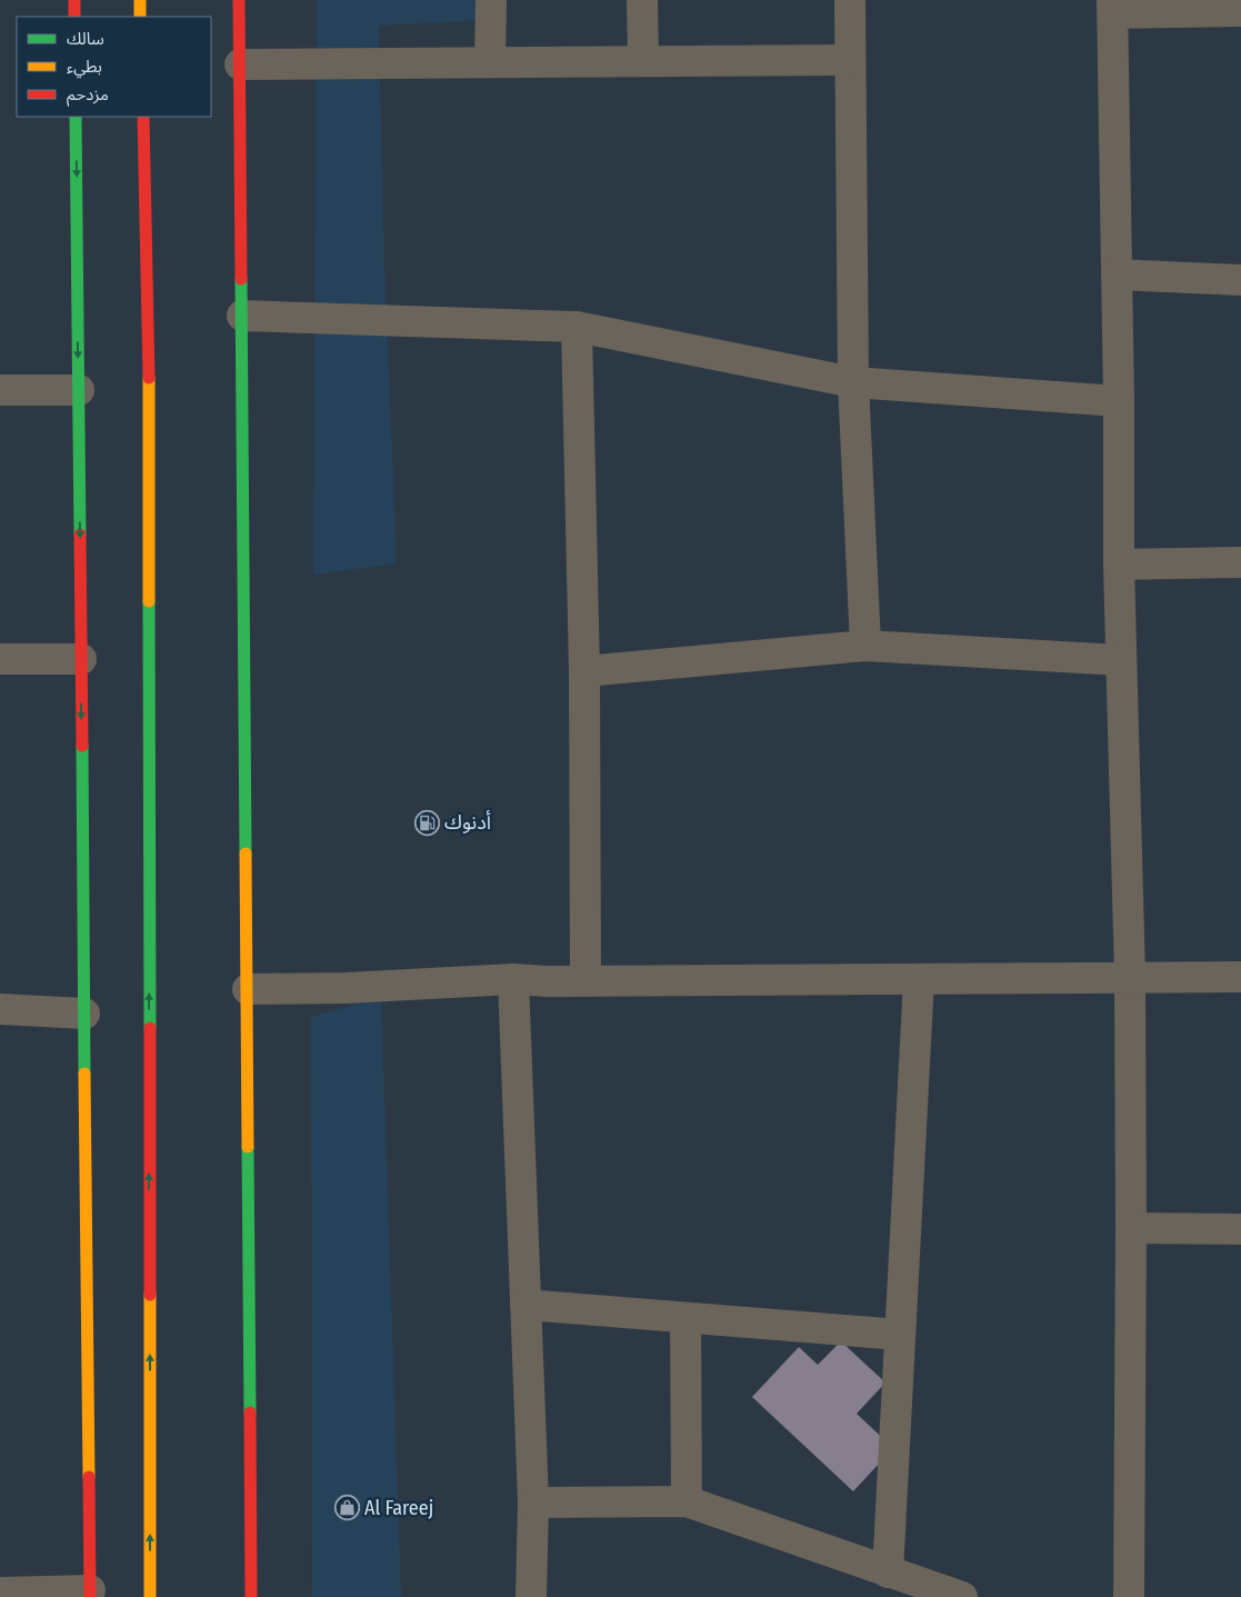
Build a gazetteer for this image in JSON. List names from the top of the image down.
{
  "places": {
    "fuel station": ["أدنوك"],
    "shop": ["Al Fareej"]
  },
  "legend": ["سالك", "بطيء", "مزدحم"]
}
